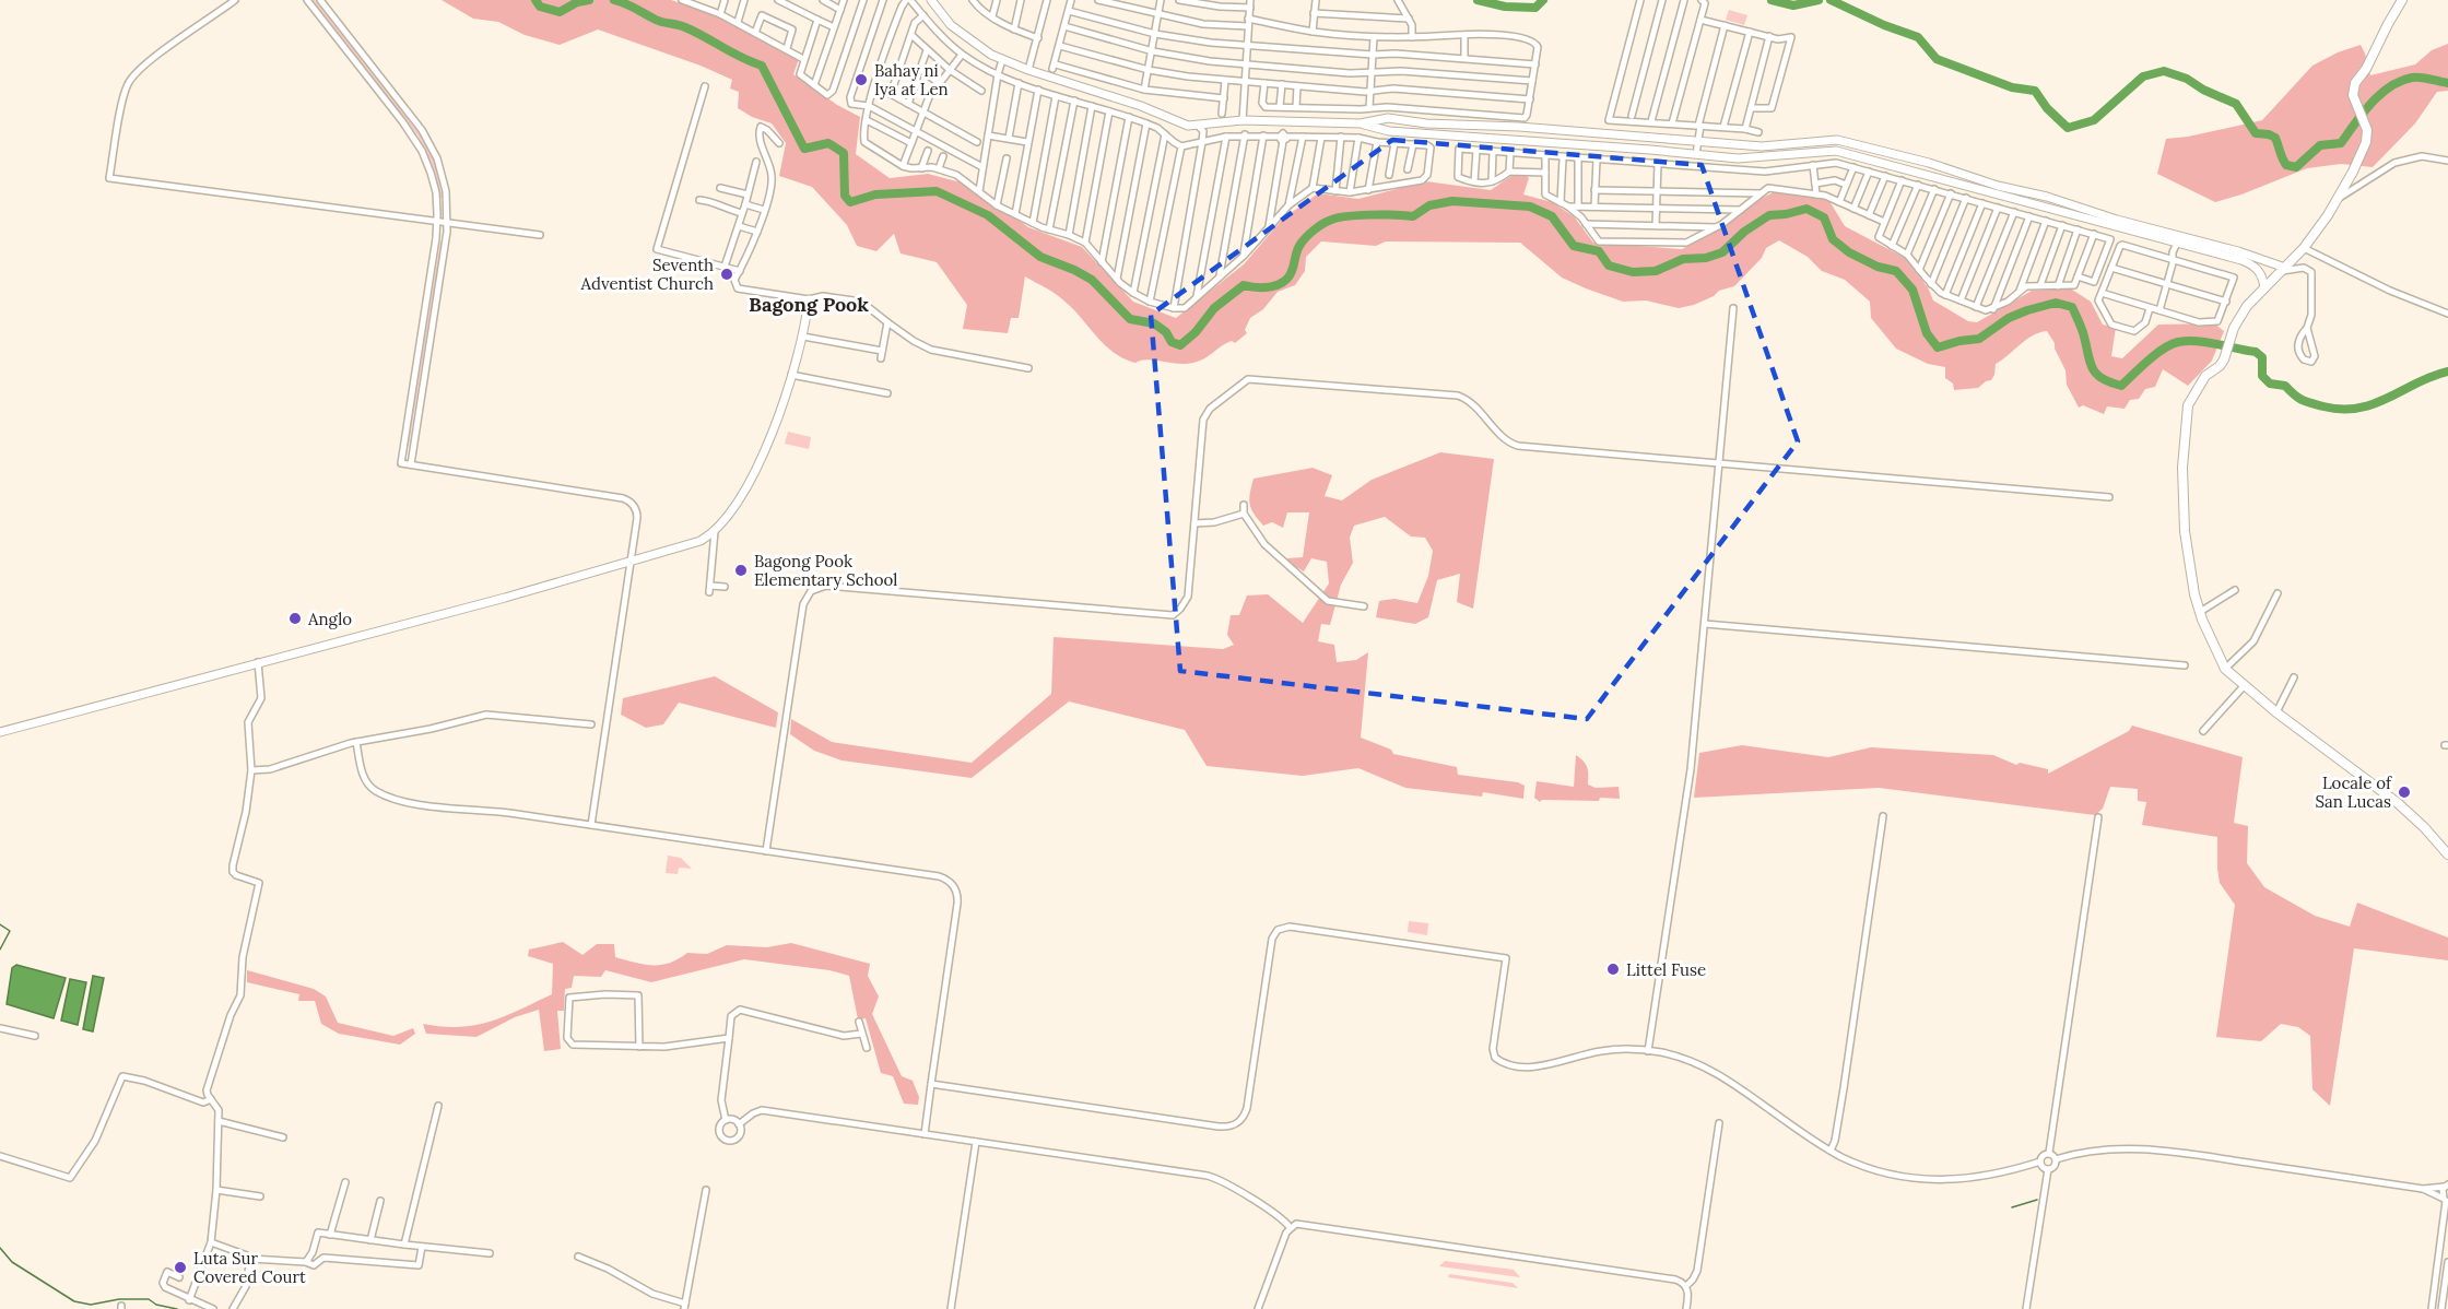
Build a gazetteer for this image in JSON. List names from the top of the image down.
{
  "districts": ["Bagong Pook"],
  "places": [
    "Bahay ni Iya at Len",
    "Seventh Adventist Church",
    "Bagong Pook Elementary School",
    "Anglo",
    "Locale of San Lucas",
    "Littel Fuse",
    "Luta Sur Covered Court"
  ]
}
